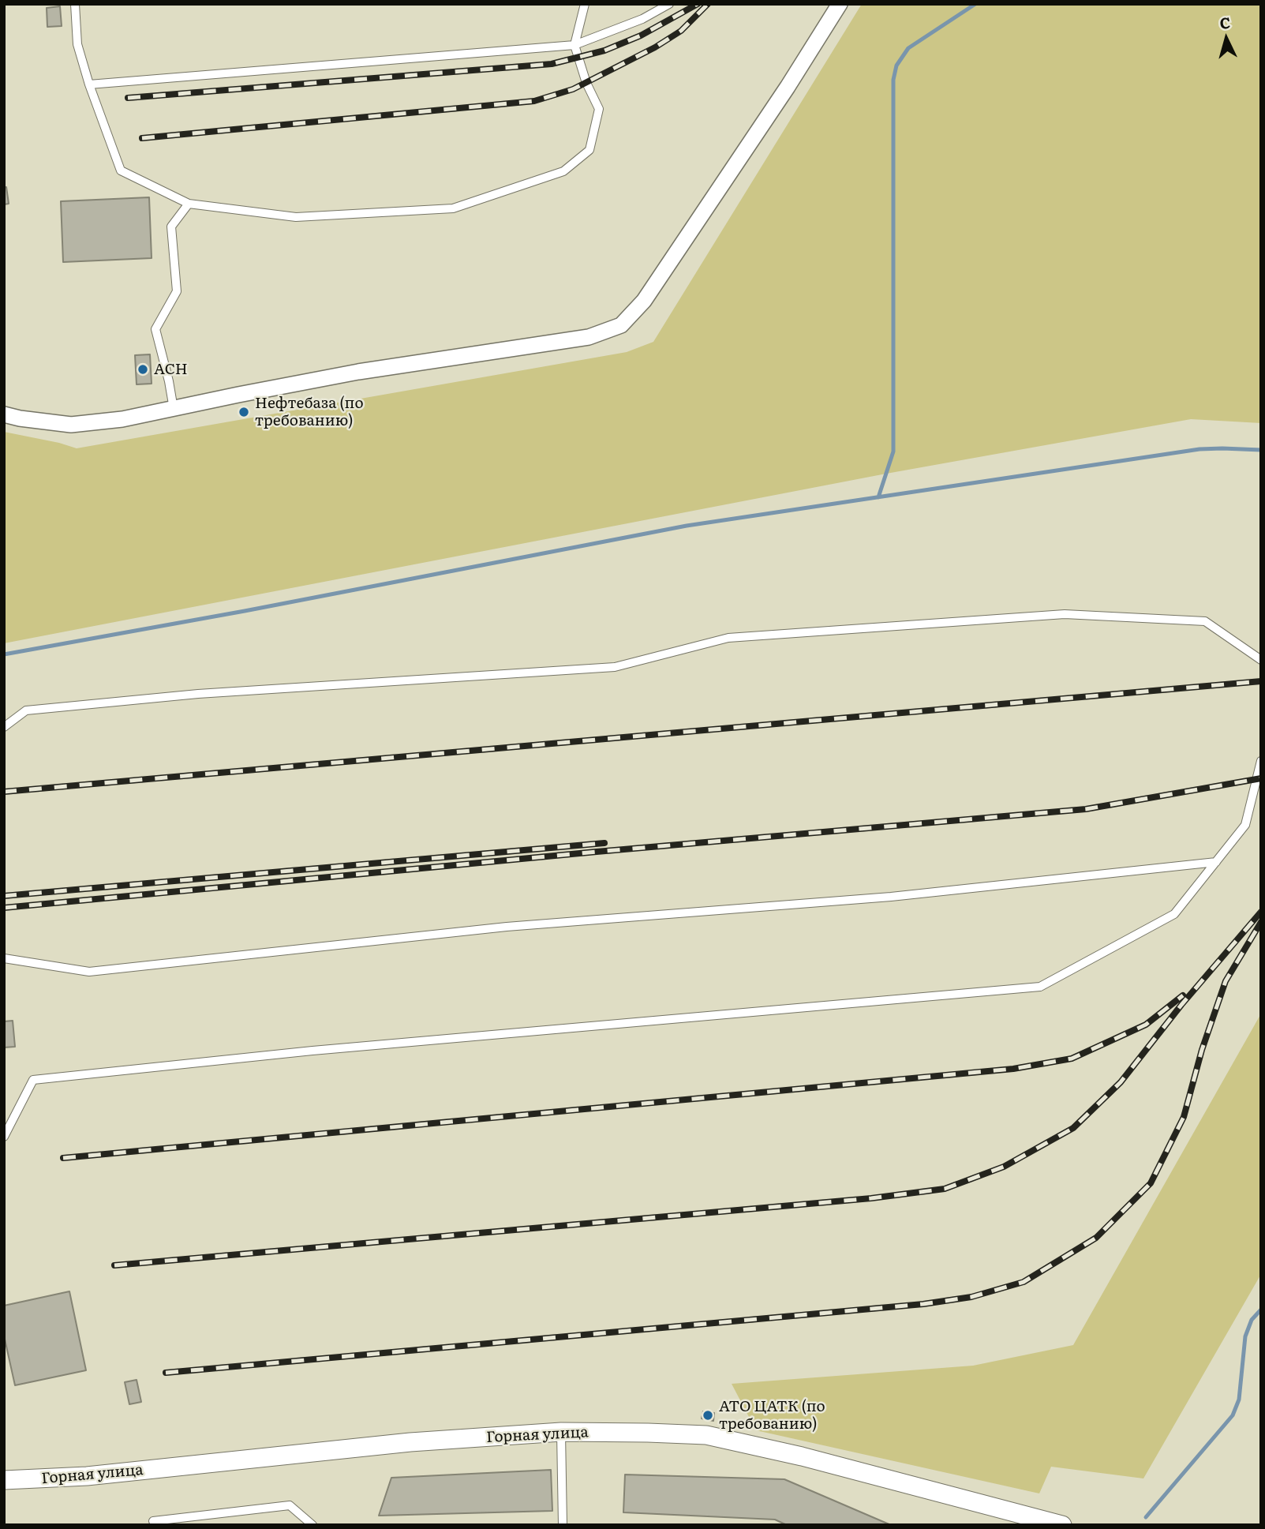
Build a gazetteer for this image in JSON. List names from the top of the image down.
{
  "streets": {
    "street": ["Горная улица"]
  },
  "places": ["АСН", "Нефтебаза (по требованию)", "АТО ЦАТК (по требованию)"],
  "north": "top"
}
